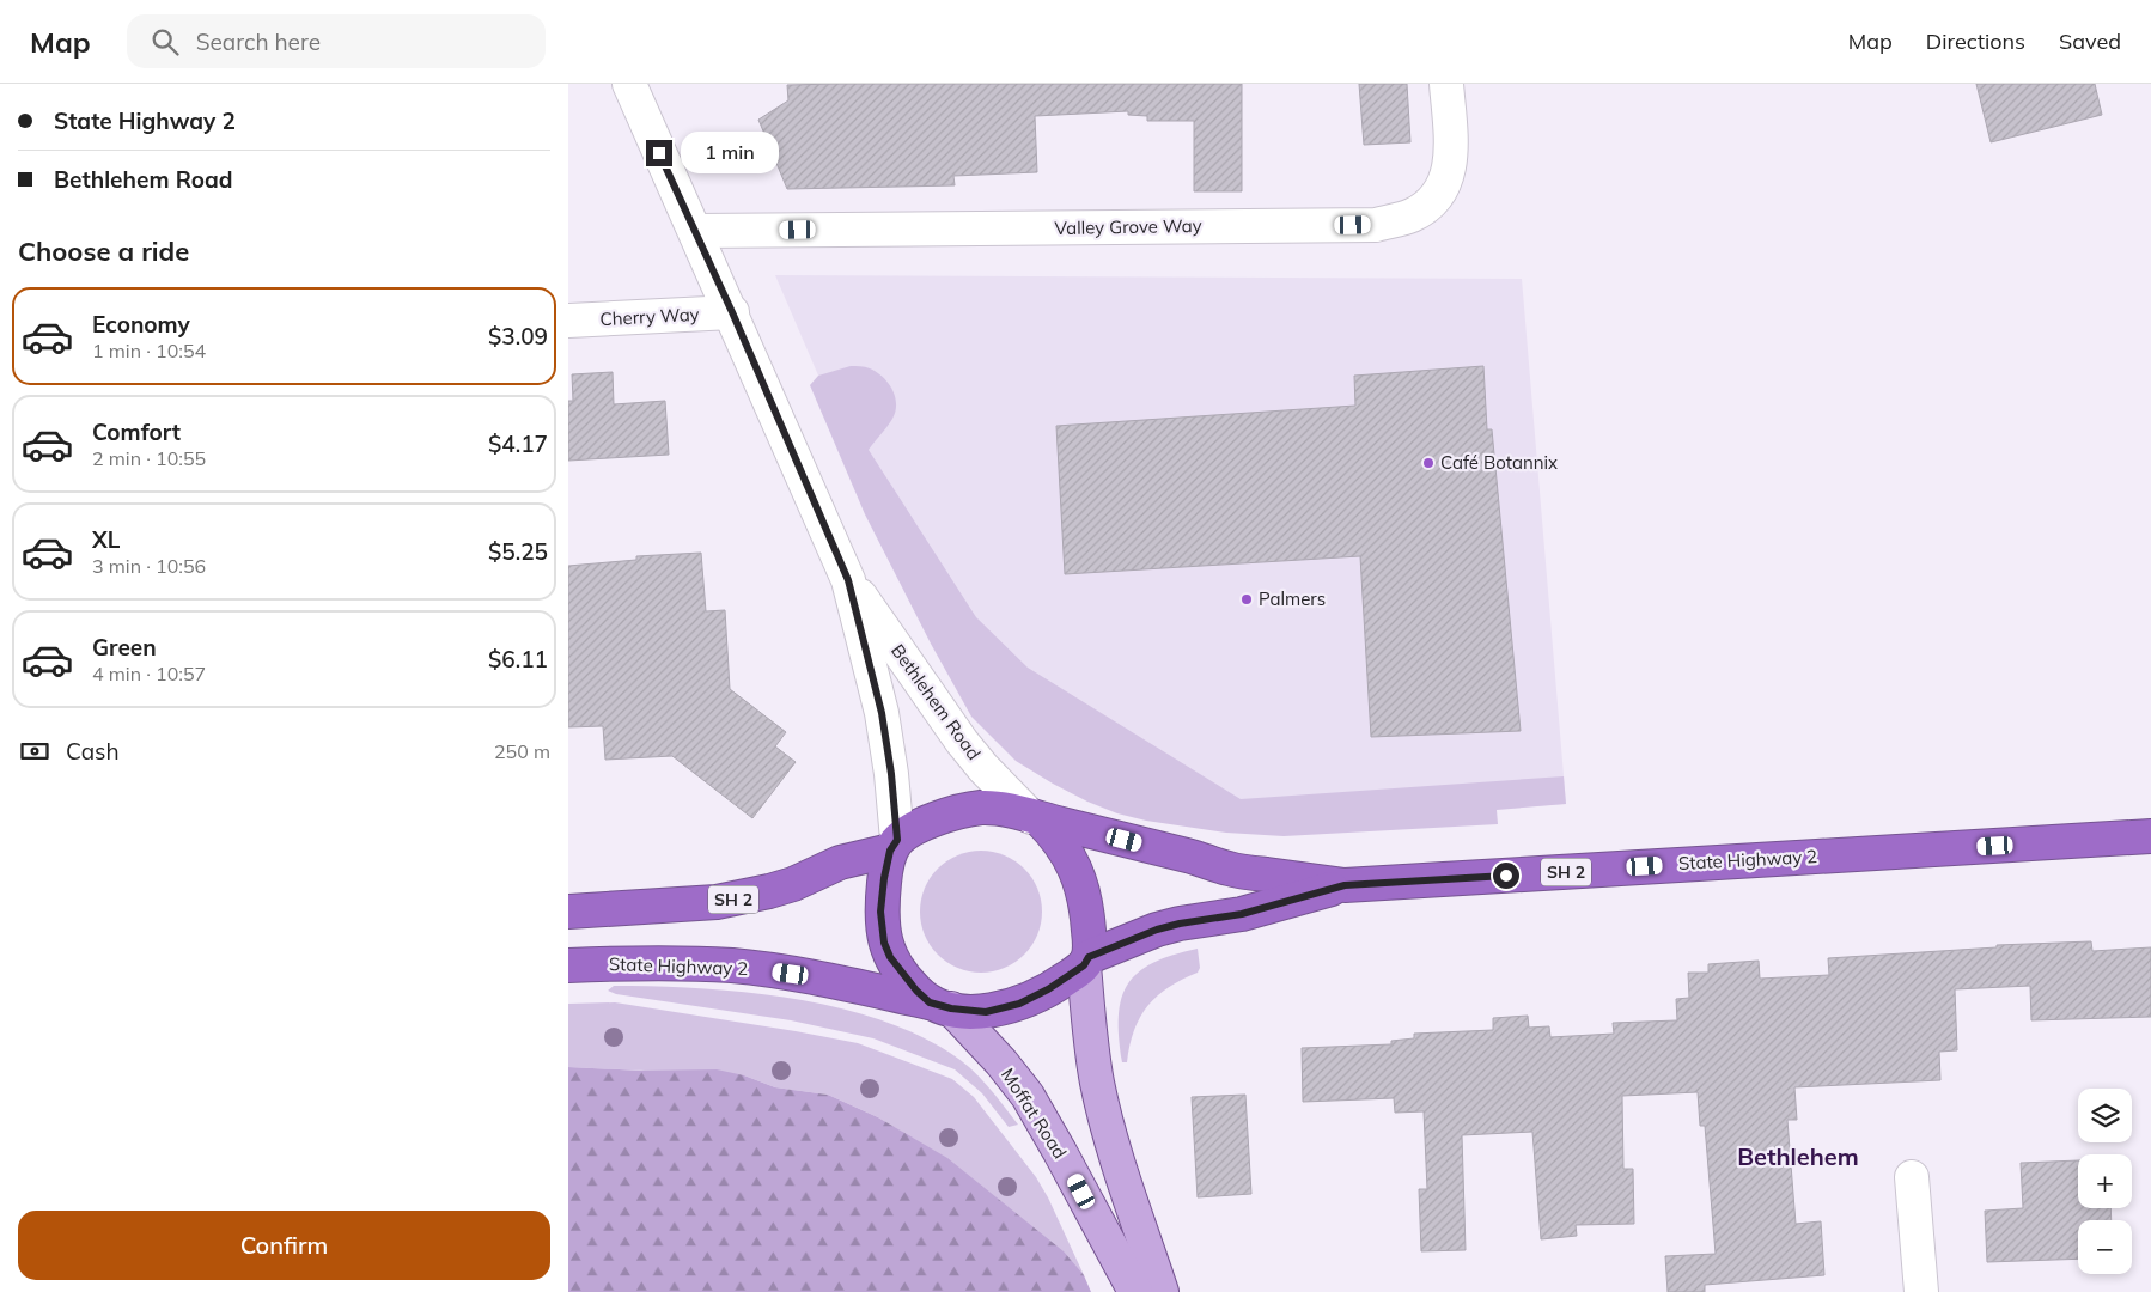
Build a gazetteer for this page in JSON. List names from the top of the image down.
{
  "streets": {
    "highway": ["State Highway 2", "SH 2"],
    "main road": ["Moffat Road"],
    "street": ["Valley Grove Way", "Cherry Way", "Bethlehem Road"]
  },
  "crossings": [
    ["Valley Grove Way", "Bethlehem Road"],
    ["Cherry Way", "Bethlehem Road"],
    ["Bethlehem Road", "State Highway 2"],
    ["Bethlehem Road", "SH 2"],
    ["Bethlehem Road", "Moffat Road"],
    ["State Highway 2", "SH 2"],
    ["State Highway 2", "Moffat Road"],
    ["SH 2", "Moffat Road"]
  ],
  "districts": ["Bethlehem"],
  "places": ["Café Botannix", "Palmers"],
  "page": {
    "header": "Map",
    "search": "Search here",
    "nav": ["Map", "Directions", "Saved"],
    "banner": ["State Highway 2", "Bethlehem Road"],
    "bubble": "1 min",
    "heading": "Choose a ride",
    "list": [
      {
        "name": "Economy",
        "note": "1 min · 10:54",
        "value": "$3.09"
      },
      {
        "name": "Comfort",
        "note": "2 min · 10:55",
        "value": "$4.17"
      },
      {
        "name": "XL",
        "note": "3 min · 10:56",
        "value": "$5.25"
      },
      {
        "name": "Green",
        "note": "4 min · 10:57",
        "value": "$6.11"
      }
    ],
    "pay": ["Cash", "250 m"],
    "map_buttons": ["+", "−"],
    "buttons": "Confirm"
  }
}
